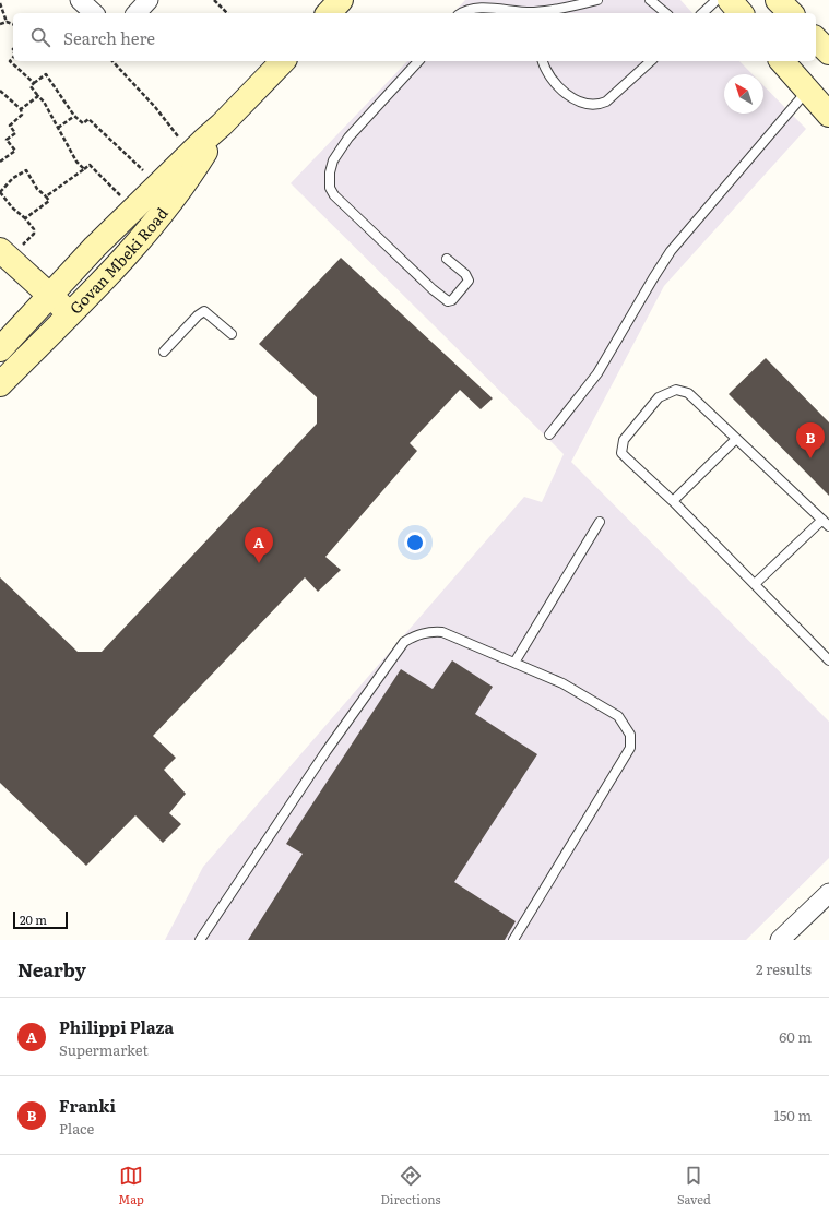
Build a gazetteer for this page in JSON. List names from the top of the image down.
{
  "streets": {
    "main road": ["Govan Mbeki Road"]
  },
  "scale_bar": "20 m",
  "north": "top left",
  "page": {
    "search": "Search here",
    "pins": ["B", "A"],
    "scale": "20 m",
    "heading": ["Nearby", "2 results"],
    "list": [
      {
        "mark": "A",
        "name": "Philippi Plaza",
        "note": "Supermarket",
        "value": "60 m"
      },
      {
        "mark": "B",
        "name": "Franki",
        "note": "Place",
        "value": "150 m"
      }
    ],
    "nav": ["Map", "Directions", "Saved"]
  }
}
